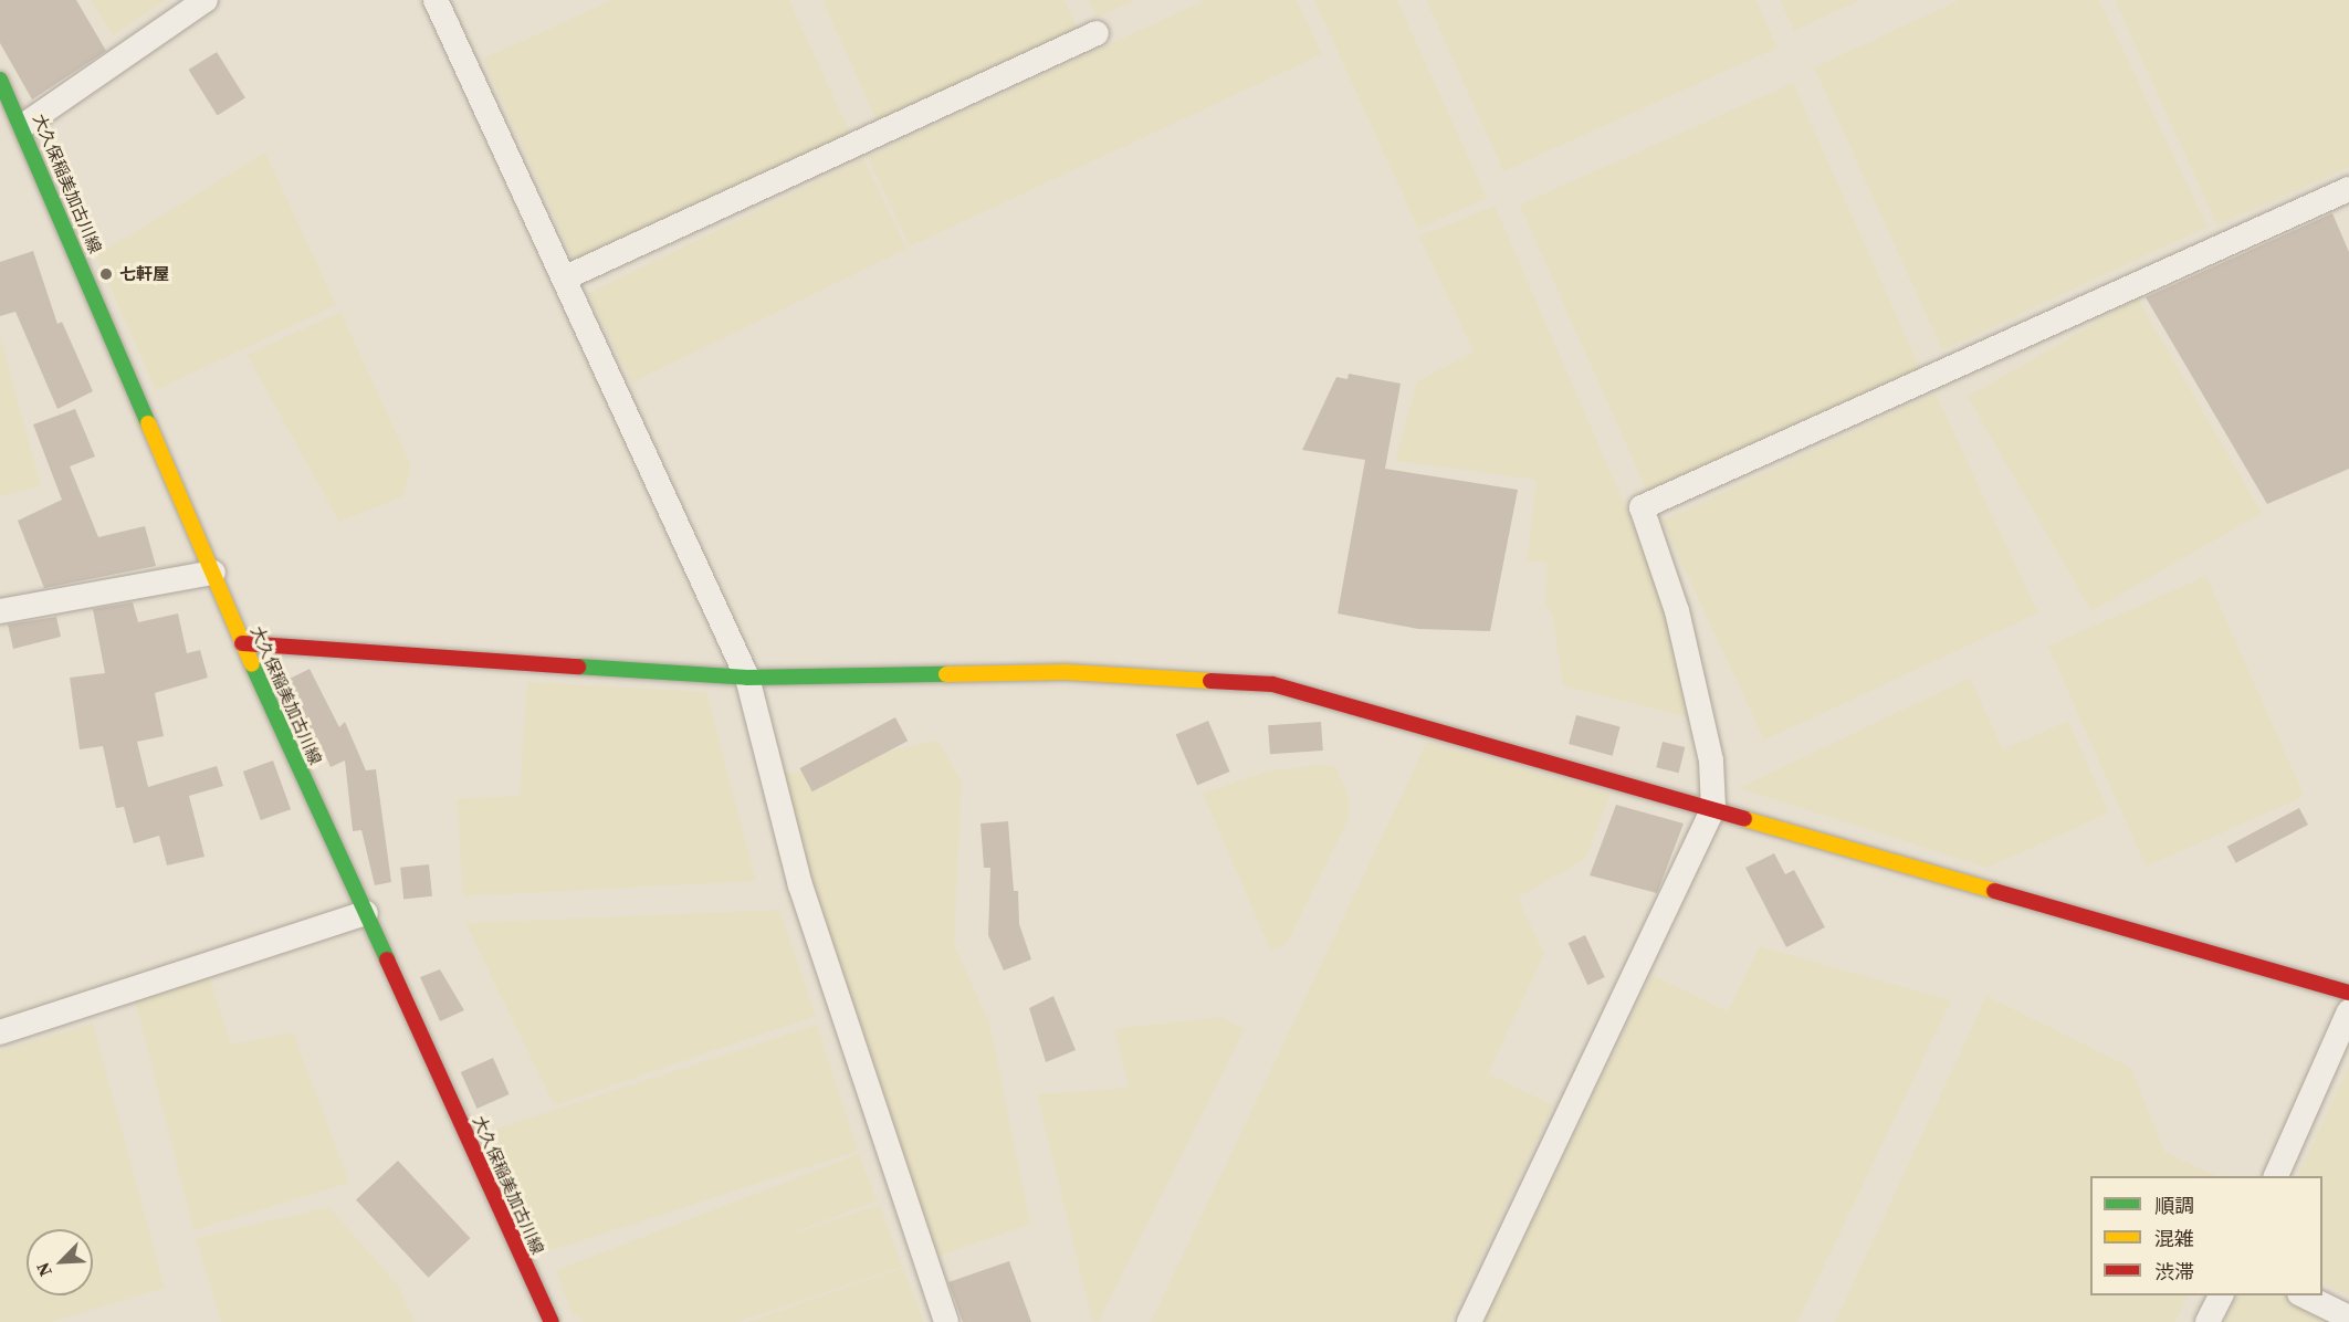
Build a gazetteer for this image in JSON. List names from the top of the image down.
{
  "streets": {
    "street": ["大久保稲美加古川線"]
  },
  "places": ["七軒屋"],
  "legend": ["順調", "混雑", "渋滞"],
  "north": "bottom left"
}
